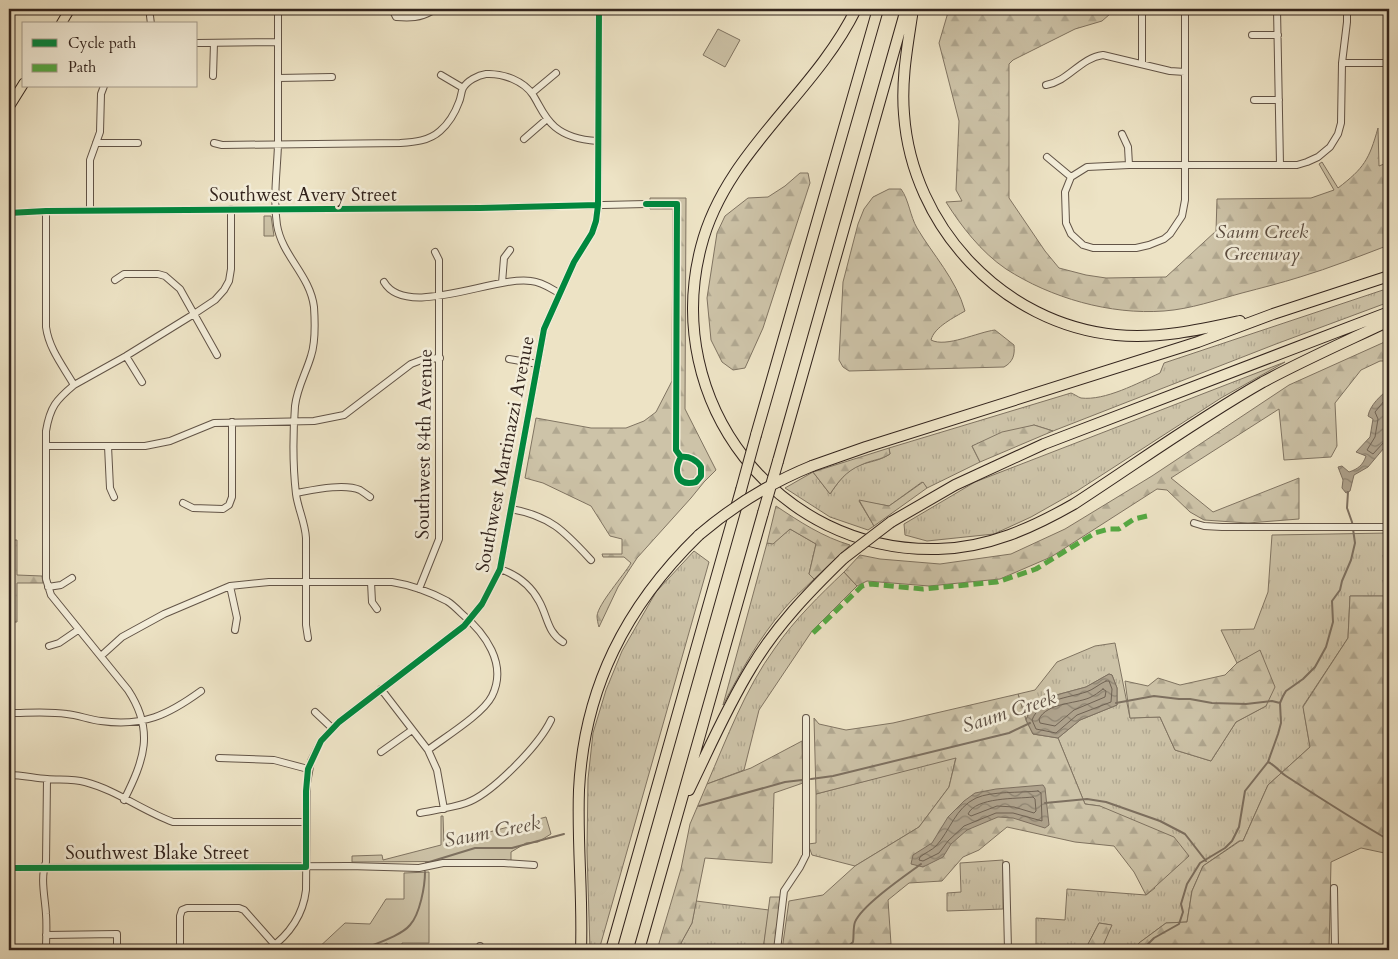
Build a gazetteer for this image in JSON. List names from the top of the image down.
{
  "streets": {
    "street": [
      "Southwest Avery Street",
      "Southwest 84th Avenue",
      "Southwest Martinazzi Avenue",
      "Southwest Blake Street"
    ]
  },
  "crossings": [
    ["Southwest Avery Street", "Southwest Martinazzi Avenue"],
    ["Southwest Martinazzi Avenue", "Southwest Blake Street"]
  ],
  "water": ["Saum Creek"],
  "parks": ["Saum Creek Greenway"],
  "legend": ["Cycle path", "Path"]
}
